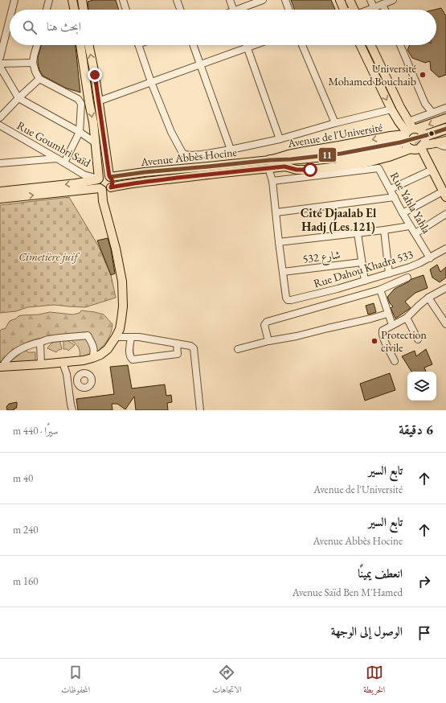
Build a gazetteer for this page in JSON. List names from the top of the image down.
{
  "streets": {
    "main road": ["Avenue Abbès Hocine"],
    "street": [
      "Rue Goumbri Saïd",
      "Rue Yahla Yahla",
      "532 شارع",
      "Rue Dahou Khadra 533"
    ]
  },
  "crossings": [
    ["Rue Goumbri Saïd", "Avenue Abbès Hocine"],
    ["Rue Yahla Yahla", "Rue Dahou Khadra 533"],
    ["532 شارع", "Rue Dahou Khadra 533"]
  ],
  "districts": ["Cité Djaalab El Hadj (Les 121)"],
  "parks": ["Cimetière juif"],
  "places": ["Université Mohamed Bouchaib", "Protection civile"],
  "lines": ["transit line 11"],
  "page": {
    "search": "ابحث هنا",
    "heading": ["6 دقيقة", "سيرًا · 440 m"],
    "list": [
      ["تابع السير", "Avenue de l'Université", "40 m"],
      ["تابع السير", "Avenue Abbès Hocine", "240 m"],
      ["انعطف يمينًا", "Avenue Saïd Ben M'Hamed", "160 m"],
      "الوصول إلى الوجهة"
    ],
    "nav": ["الخريطة", "الاتجاهات", "المحفوظات"]
  }
}
